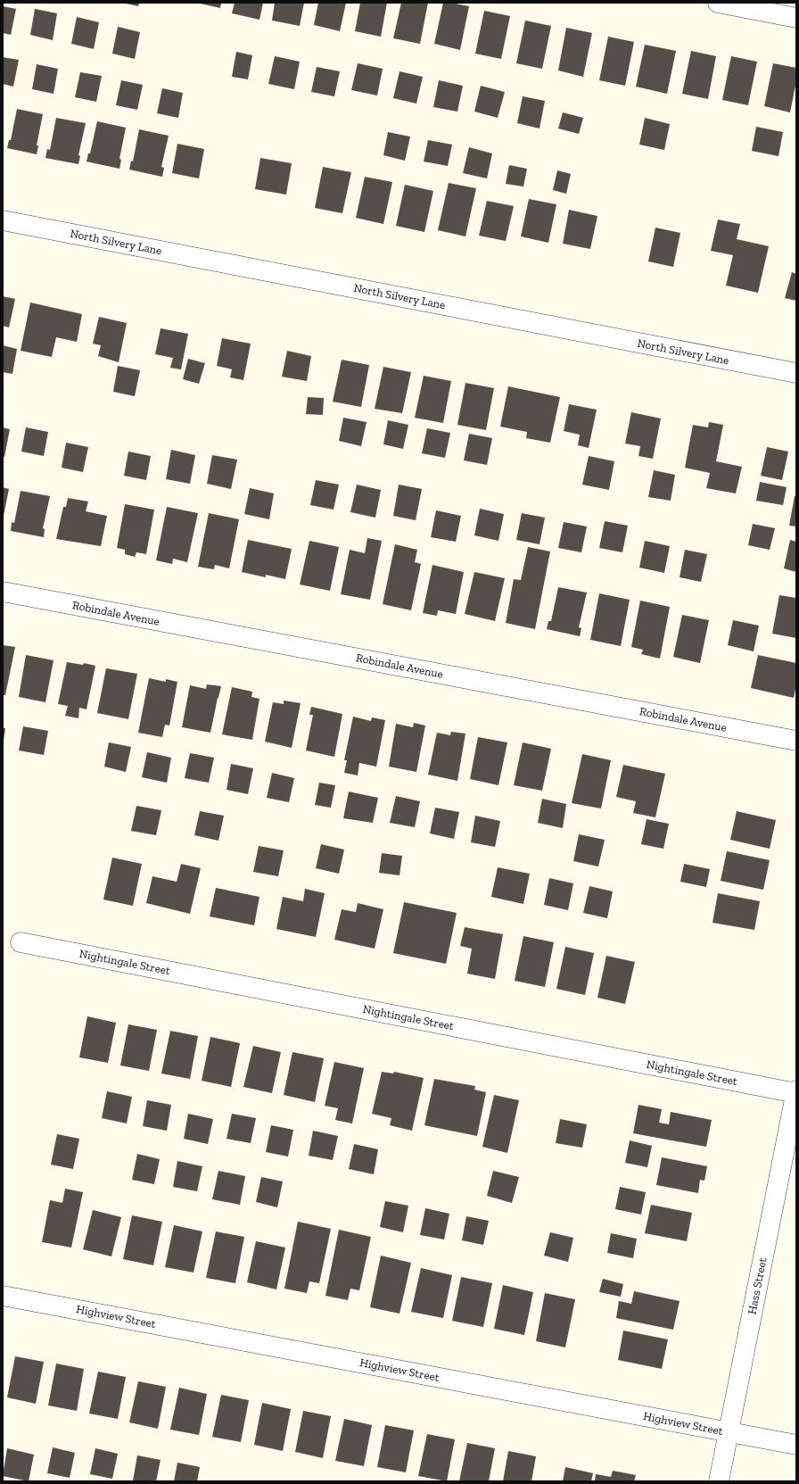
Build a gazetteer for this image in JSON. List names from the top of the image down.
{
  "streets": {
    "street": [
      "North Silvery Lane",
      "Robindale Avenue",
      "Nightingale Street",
      "Hass Street",
      "Highview Street"
    ]
  },
  "crossings": [
    ["Nightingale Street", "Hass Street"],
    ["Hass Street", "Highview Street"]
  ]
}
